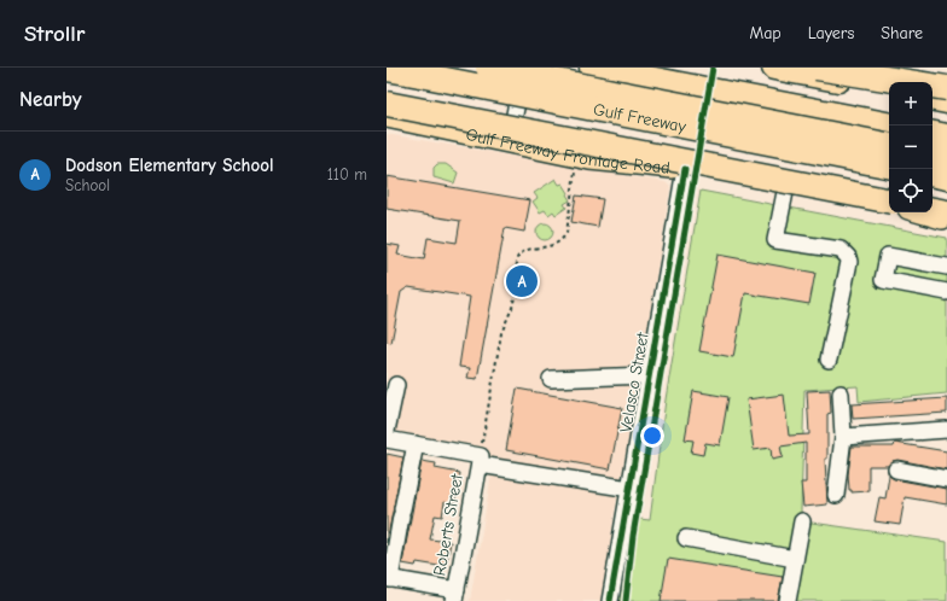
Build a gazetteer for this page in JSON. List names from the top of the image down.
{
  "streets": {
    "highway": ["Gulf Freeway"],
    "main road": ["Gulf Freeway Frontage Road"],
    "street": ["Velasco Street", "Roberts Street"]
  },
  "crossings": [
    ["Gulf Freeway Frontage Road", "Velasco Street"]
  ],
  "page": {
    "header": "Strollr",
    "nav": ["Map", "Layers", "Share"],
    "heading": "Nearby",
    "map_buttons": ["+", "−"],
    "list": [
      {
        "mark": "A",
        "name": "Dodson Elementary School",
        "note": "School",
        "value": "110 m"
      }
    ],
    "pins": "A"
  }
}
